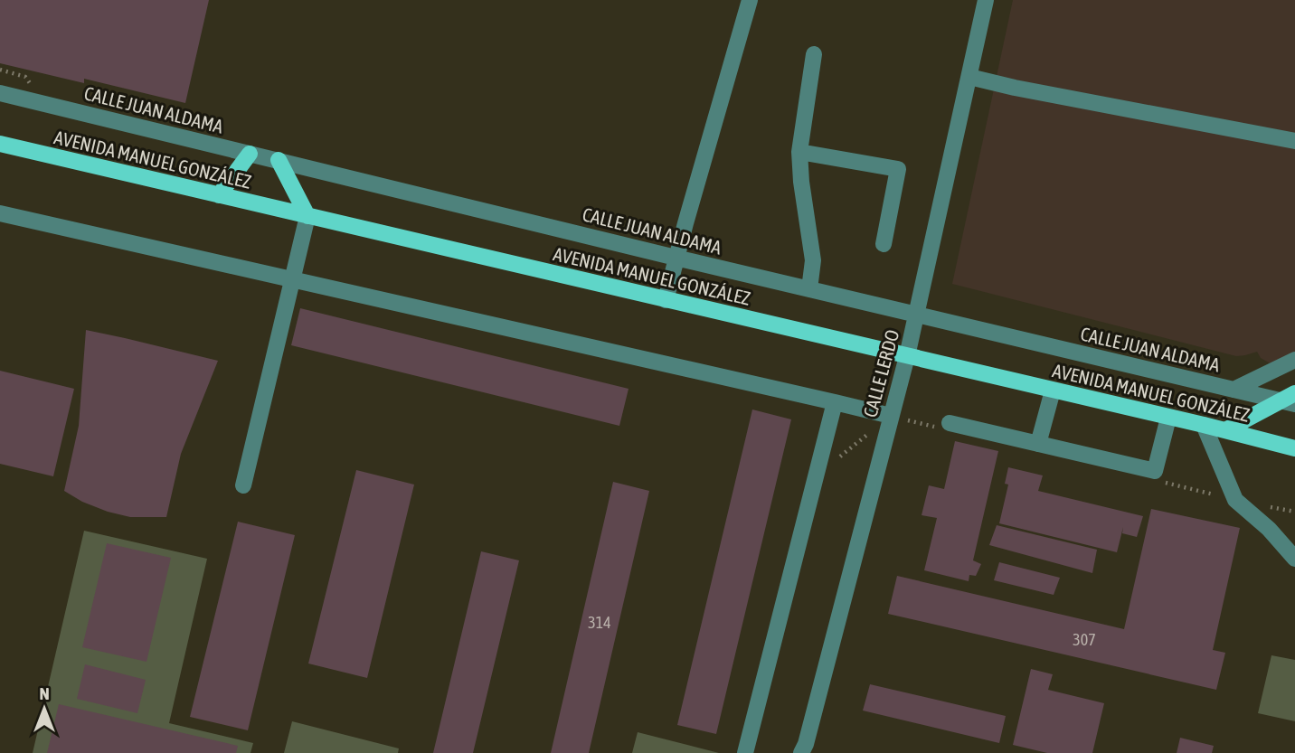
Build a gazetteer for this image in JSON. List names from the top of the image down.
{
  "streets": {
    "main road": ["AVENIDA MANUEL GONZÁLEZ"],
    "street": ["CALLE JUAN ALDAMA", "CALLE LERDO"]
  },
  "crossings": [
    ["CALLE JUAN ALDAMA", "CALLE LERDO"],
    ["AVENIDA MANUEL GONZÁLEZ", "CALLE LERDO"]
  ],
  "house_numbers": ["314", "307"],
  "north": "top"
}
